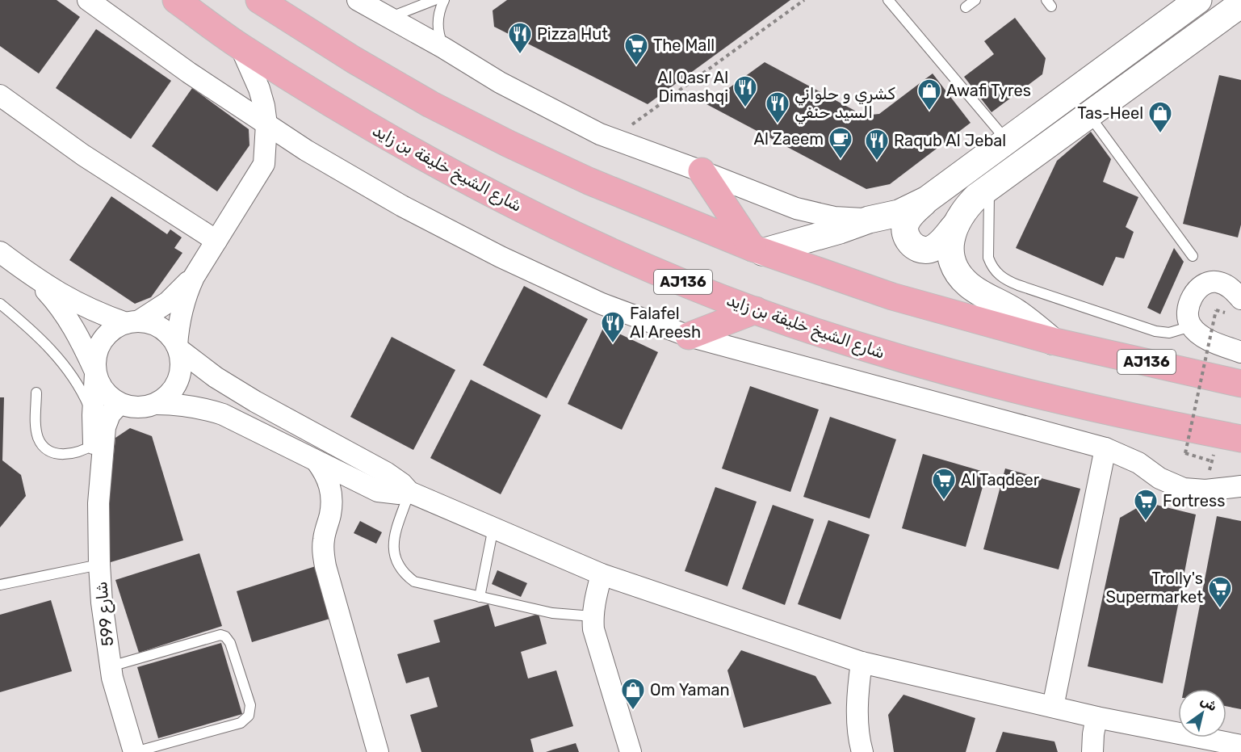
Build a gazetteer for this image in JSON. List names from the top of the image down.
{
  "streets": {
    "main road": ["شارع الشيخ خليفة بن زايد", "AJ136"],
    "street": ["شارع 599"]
  },
  "places": {
    "restaurant": [
      "Pizza Hut",
      "Al Qasr Al Dimashqi",
      "كشري و حلواني السيد حنفي",
      "Raqub Al Jebal",
      "Falafel Al Areesh"
    ],
    "supermarket": [
      "The Mall",
      "Al Taqdeer",
      "Fortress",
      "Trolly's Supermarket"
    ],
    "shop": ["Awafi Tyres", "Tas-Heel", "Om Yaman"],
    "cafe": ["Al Zaeem"]
  },
  "north": "top right"
}
